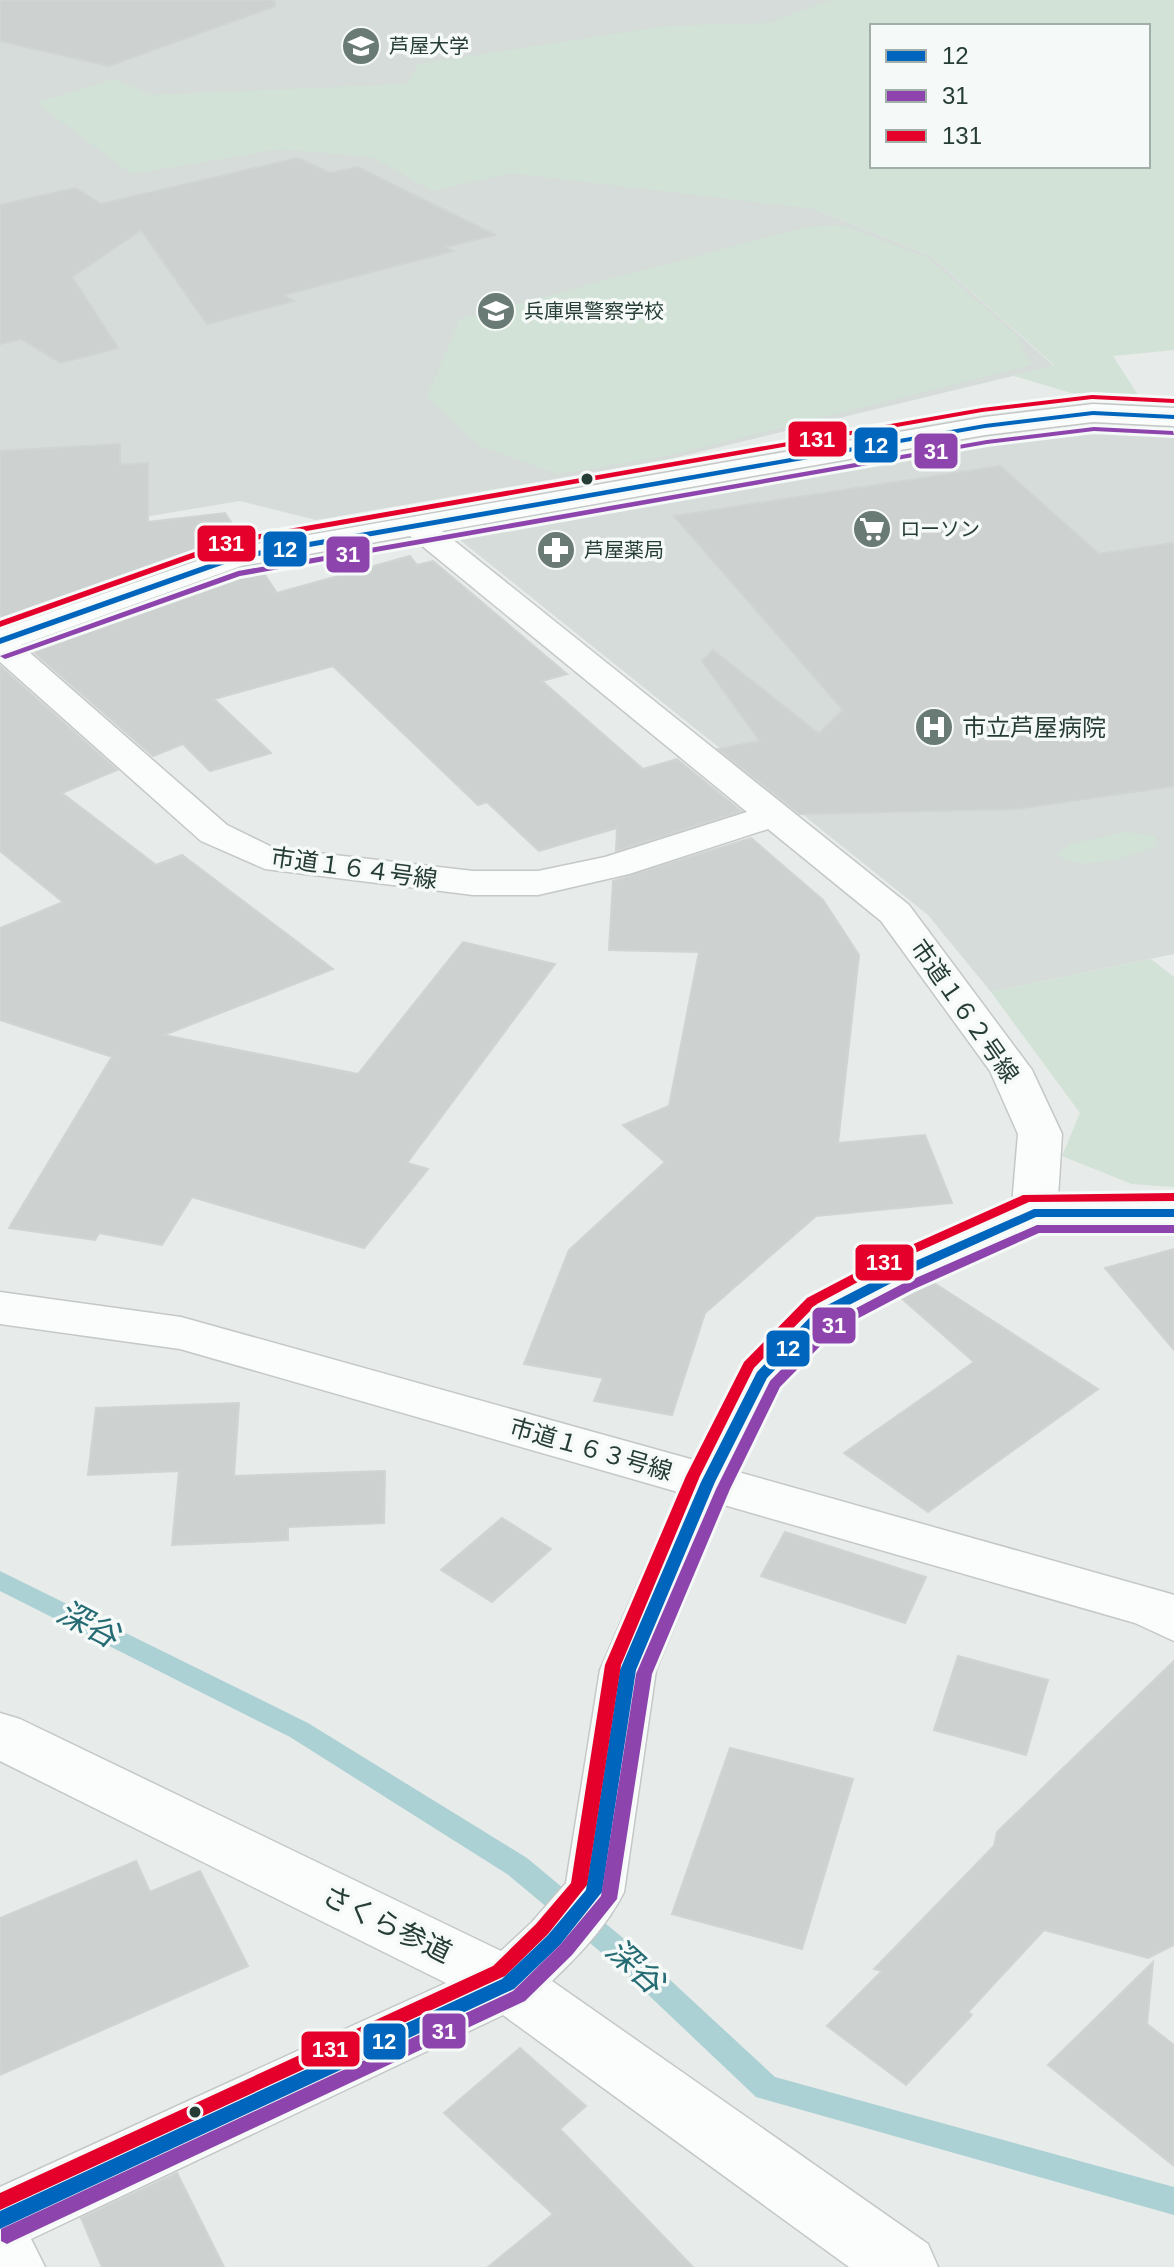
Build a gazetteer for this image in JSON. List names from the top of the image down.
{
  "streets": {
    "street": [
      "市道１６４号線",
      "市道１６２号線",
      "市道１６３号線",
      "さくら参道"
    ]
  },
  "crossings": [
    ["市道１６４号線", "市道１６２号線"]
  ],
  "water": ["深谷"],
  "places": {
    "school or university": ["芦屋大学", "兵庫県警察学校"],
    "supermarket": ["ローソン"],
    "pharmacy": ["芦屋薬局"],
    "hospital": ["市立芦屋病院"]
  },
  "lines": ["transit line 131", "transit line 12", "transit line 31"],
  "legend": ["12", "31", "131"]
}
